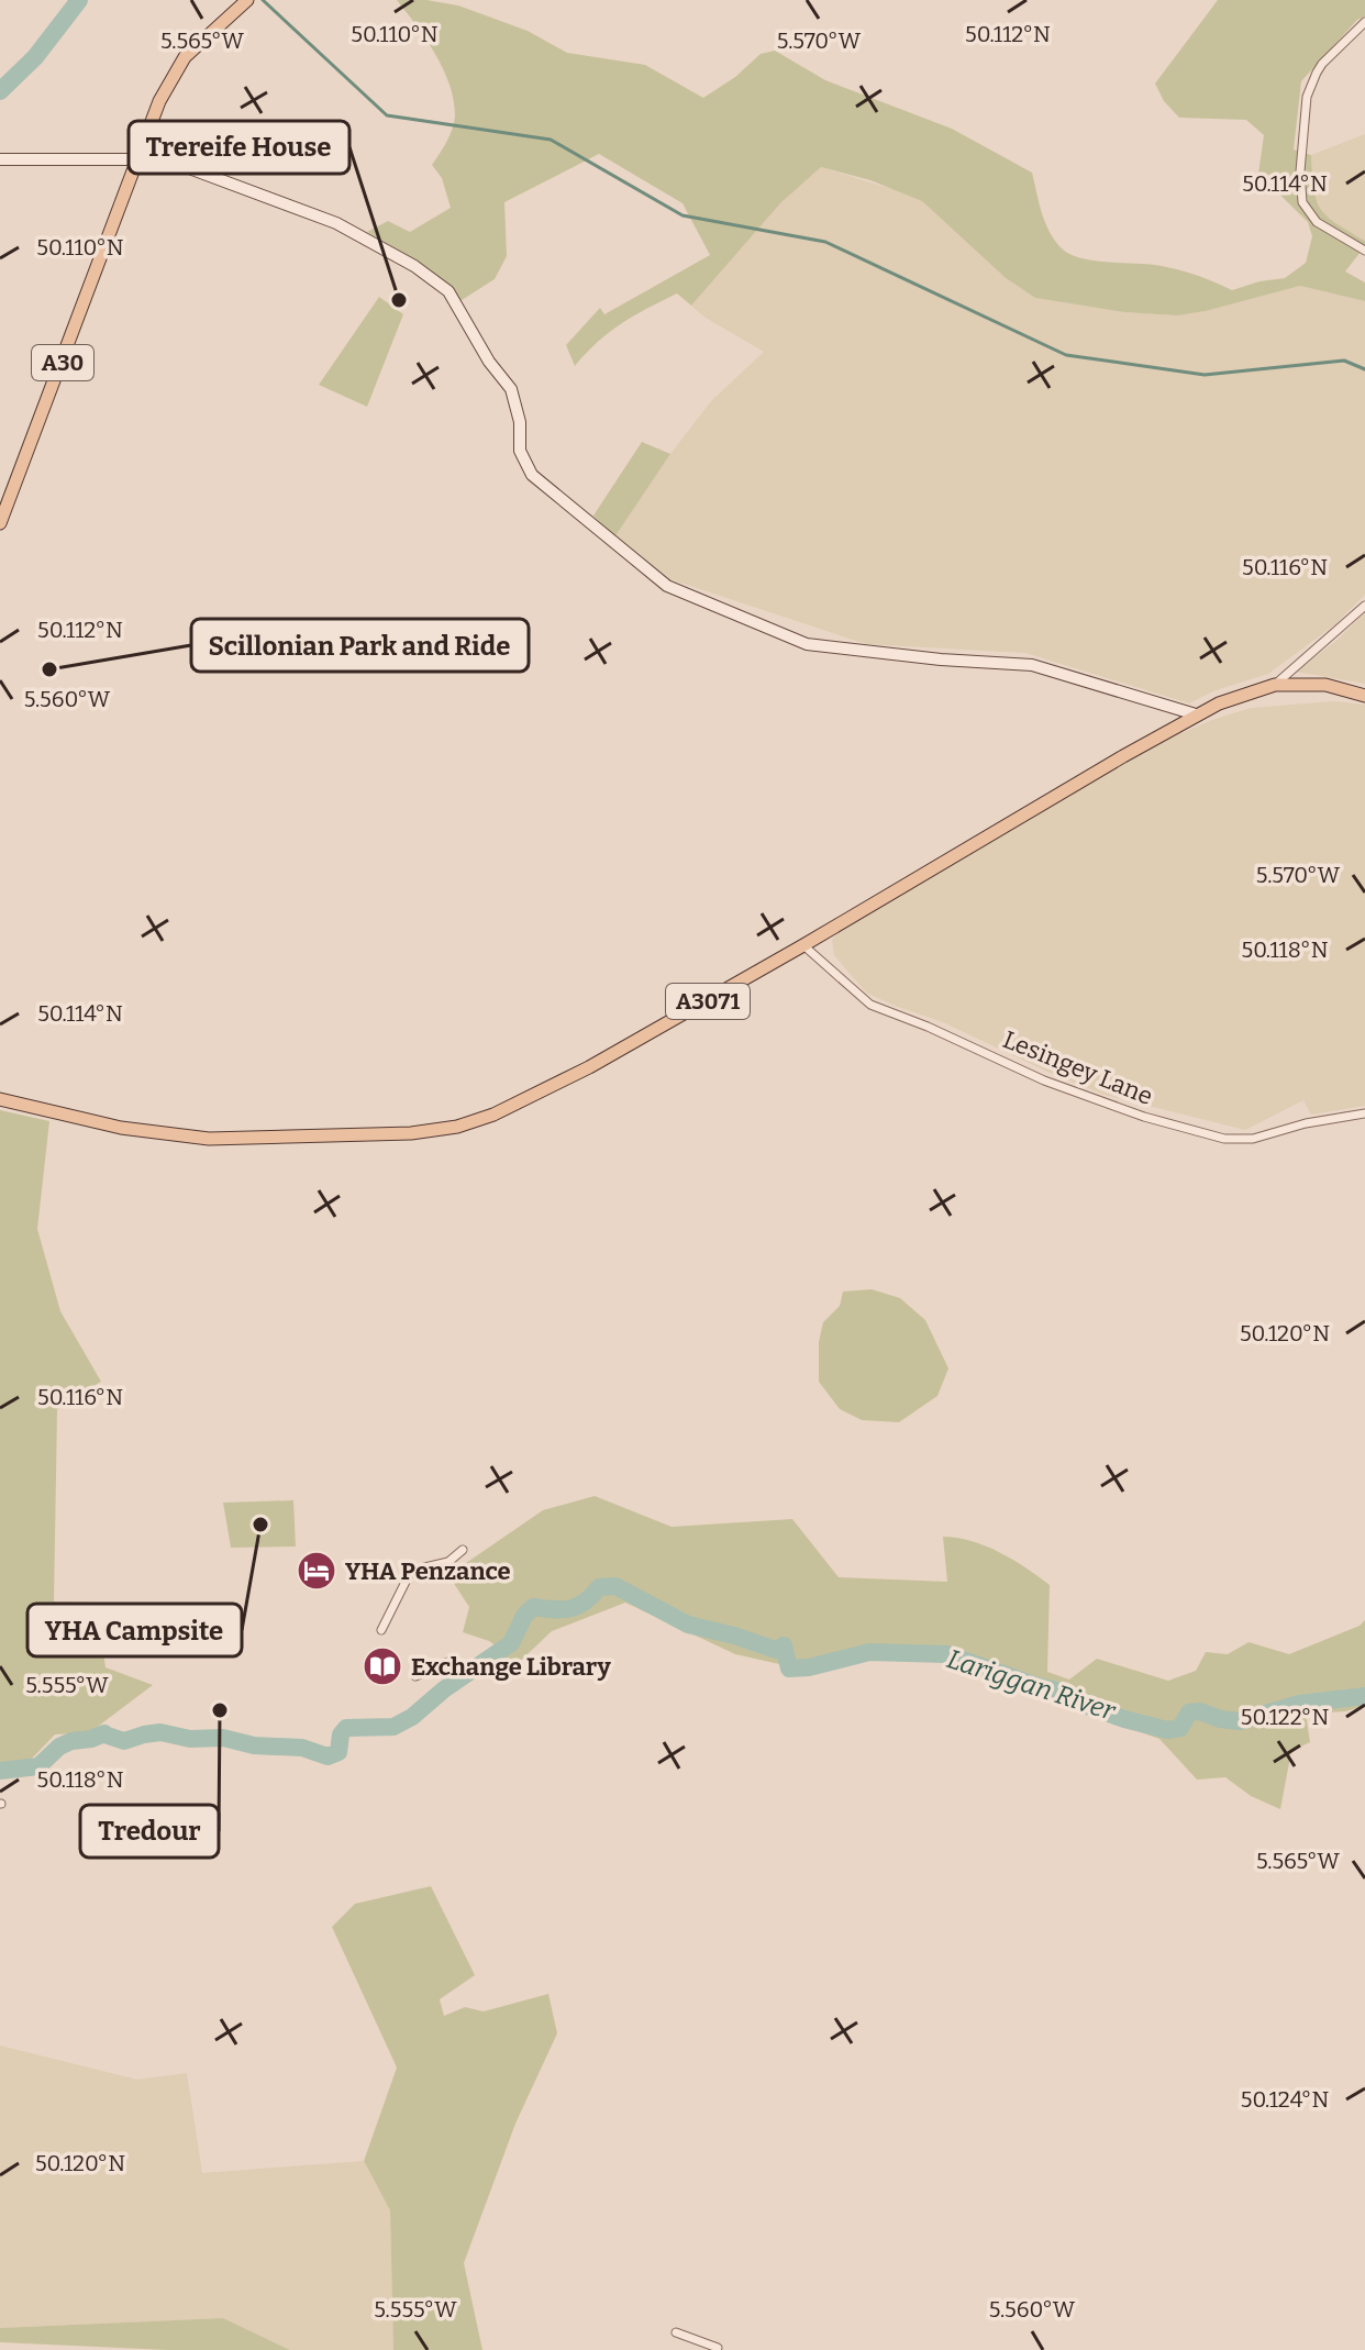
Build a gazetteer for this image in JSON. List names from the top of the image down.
{
  "streets": {
    "main road": ["A30", "A3071"],
    "street": ["Lesingey Lane"]
  },
  "crossings": [
    ["A3071", "Lesingey Lane"]
  ],
  "water": ["Lariggan River"],
  "places": {
    "other": [
      "Trereife House",
      "Scillonian Park and Ride",
      "YHA Campsite",
      "Tredour"
    ],
    "hotel": ["YHA Penzance"],
    "library": ["Exchange Library"]
  },
  "coordinates": [
    "50.110°N",
    "50.112°N",
    "5.565°W",
    "5.570°W",
    "50.114°N",
    "50.116°N",
    "5.560°W",
    "50.118°N",
    "50.120°N",
    "5.555°W",
    "50.122°N",
    "50.124°N"
  ]
}
